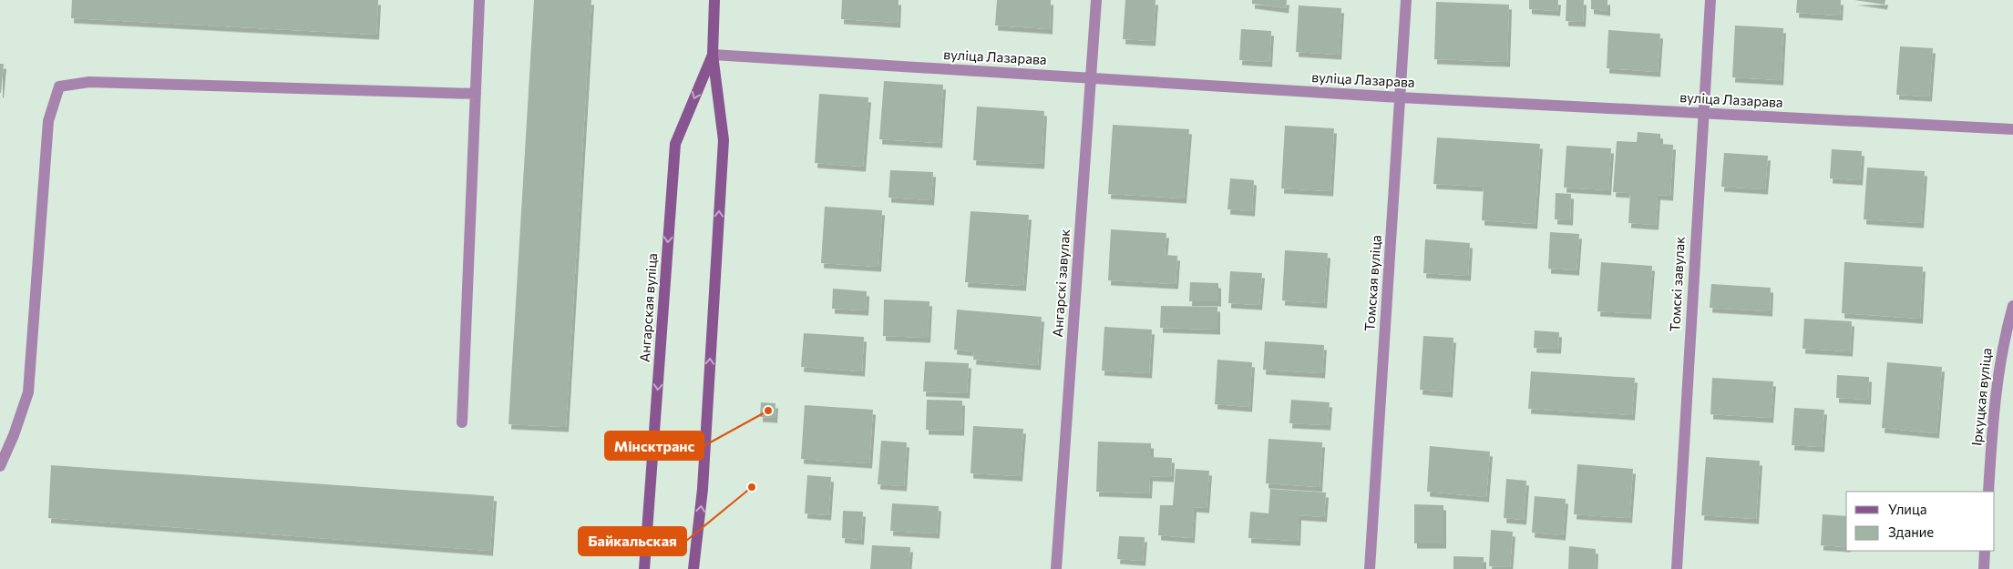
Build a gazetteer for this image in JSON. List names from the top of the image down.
{
  "streets": {
    "main road": ["Ангарская вуліца"],
    "street": [
      "вуліца Лазарава",
      "Ангарскі завулак",
      "Томская вуліца",
      "Томскі завулак",
      "Іркуцкая вуліца"
    ]
  },
  "crossings": [
    ["вуліца Лазарава", "Ангарскі завулак"],
    ["вуліца Лазарава", "Томская вуліца"],
    ["вуліца Лазарава", "Томскі завулак"],
    ["вуліца Лазарава", "Ангарская вуліца"]
  ],
  "places": ["Мінсктранс", "Байкальская"],
  "legend": ["Улица", "Здание"]
}
